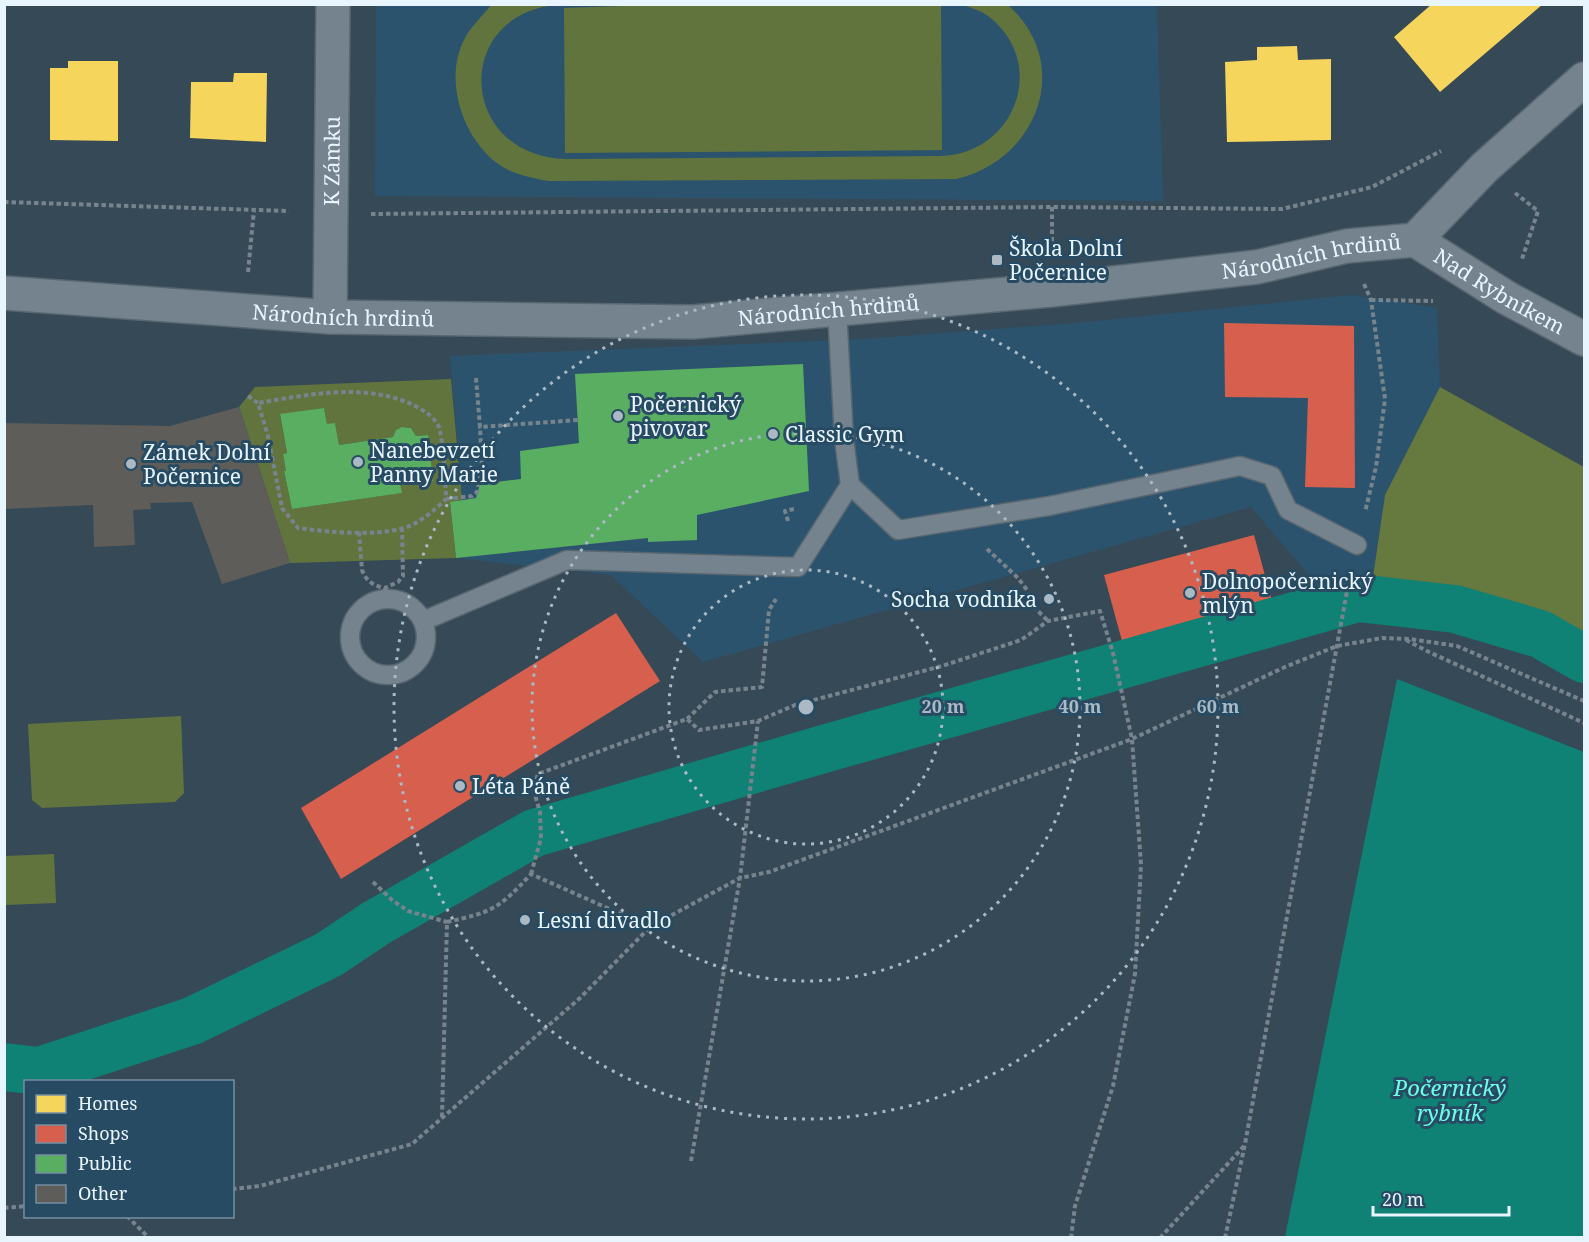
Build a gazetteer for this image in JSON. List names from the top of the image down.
{
  "streets": {
    "street": ["K Zámku", "Národních hrdinů", "Nad Rybníkem"]
  },
  "crossings": [
    ["K Zámku", "Národních hrdinů"],
    ["Národních hrdinů", "Nad Rybníkem"]
  ],
  "water": ["Počernický rybník"],
  "places": {
    "transit": ["Škola Dolní Počernice"],
    "other": [
      "Počernický pivovar",
      "Classic Gym",
      "Nanebevzetí Panny Marie",
      "Zámek Dolní Počernice",
      "Dolnopočernický mlýn",
      "Socha vodníka",
      "Léta Páně",
      "Lesní divadlo"
    ]
  },
  "legend": [
    "Homes",
    "Shops",
    "Public",
    "Other"
  ],
  "scale_bar": "20 m",
  "rings": ["20 m", "40 m", "60 m"]
}
